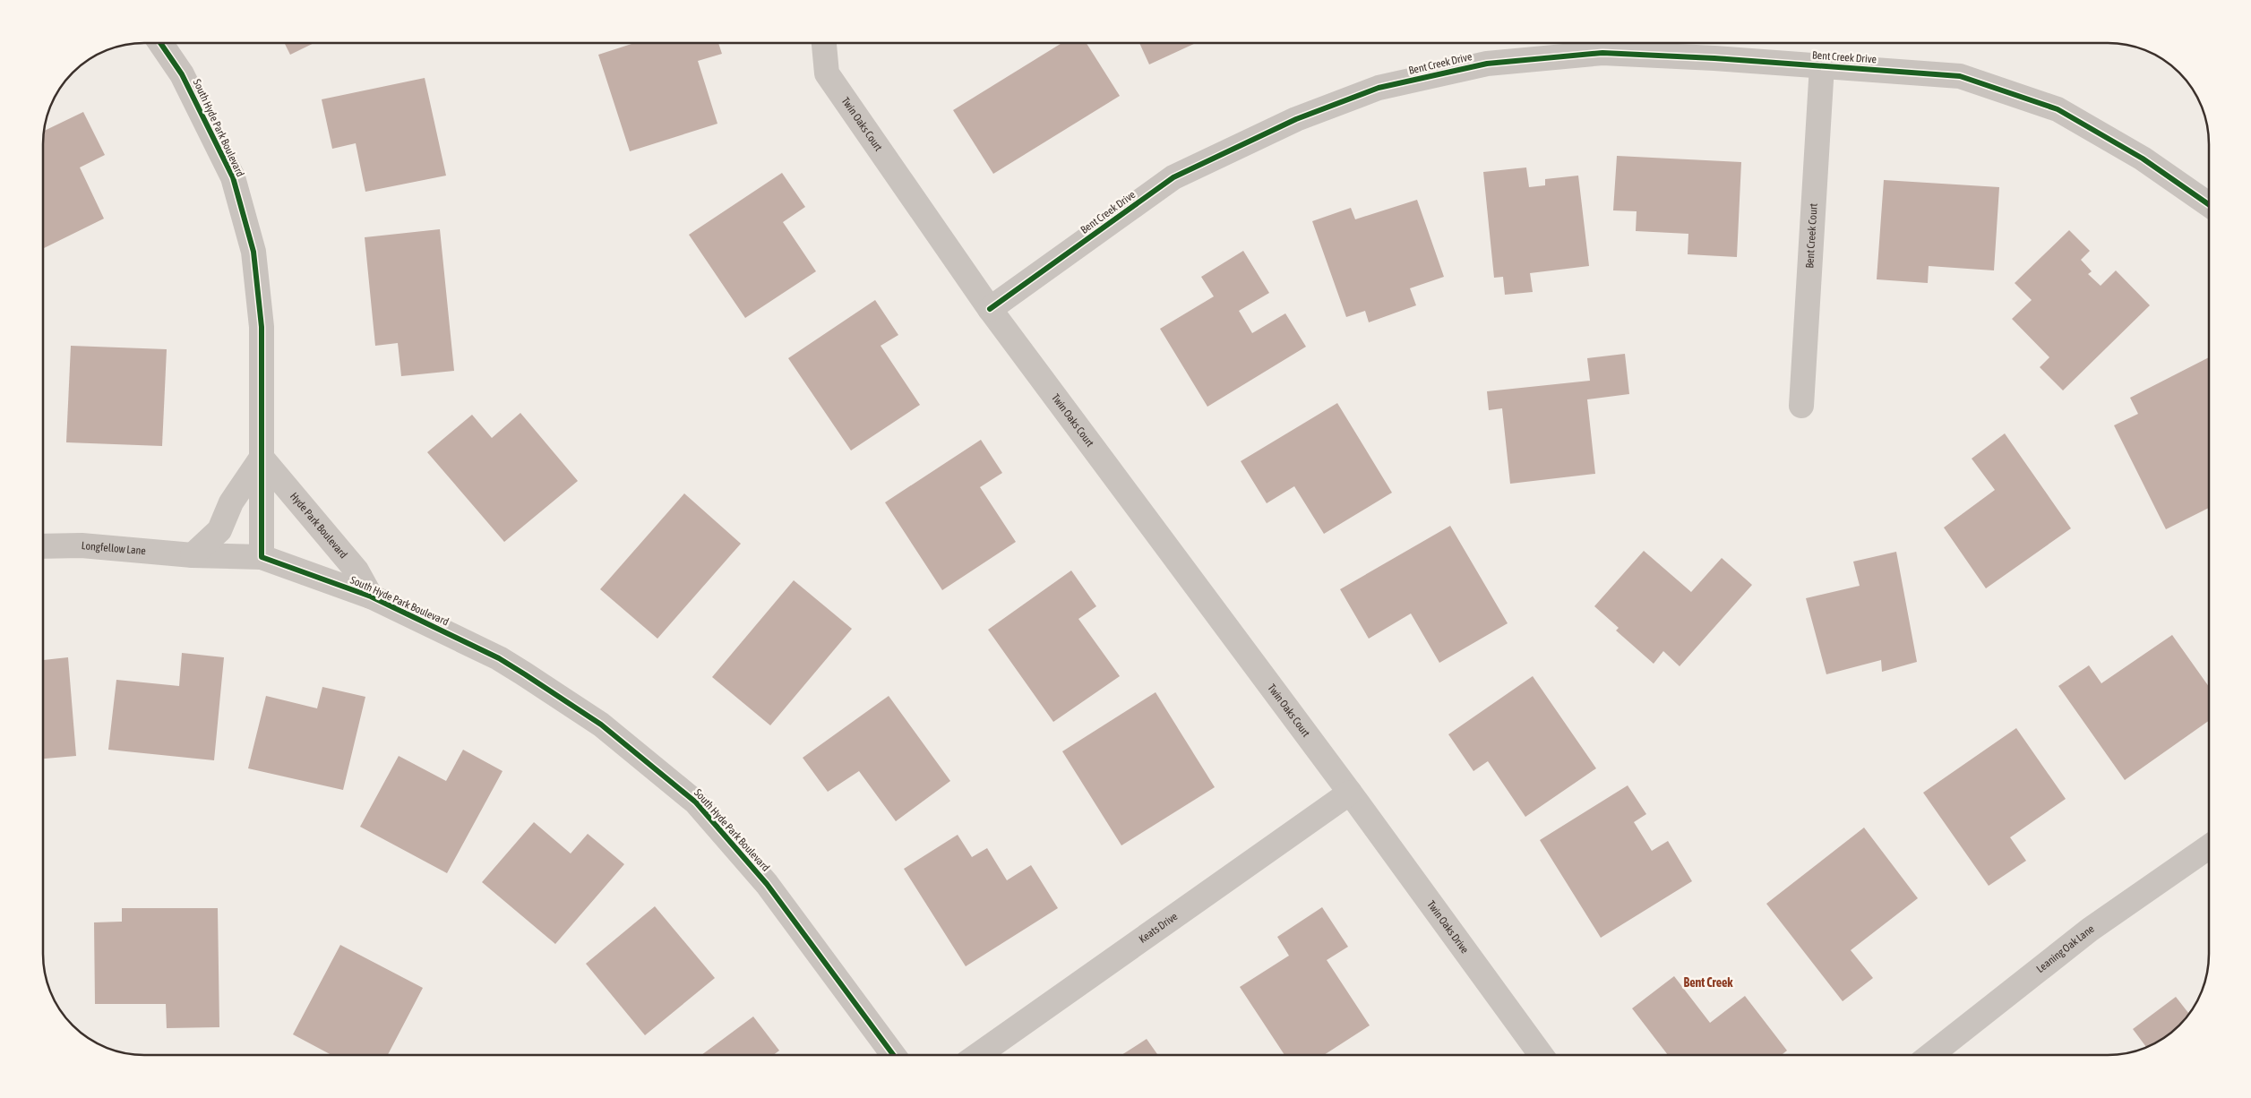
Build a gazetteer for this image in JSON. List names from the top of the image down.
{
  "streets": {
    "street": [
      "Bent Creek Drive",
      "Twin Oaks Court",
      "South Hyde Park Boulevard",
      "Bent Creek Court",
      "Hyde Park Boulevard",
      "Longfellow Lane",
      "Keats Drive",
      "Twin Oaks Drive",
      "Leaning Oak Lane"
    ]
  },
  "crossings": [
    ["Bent Creek Drive", "Twin Oaks Court"],
    ["Bent Creek Drive", "Bent Creek Court"],
    ["Twin Oaks Court", "Keats Drive"],
    ["Twin Oaks Court", "Twin Oaks Drive"],
    ["South Hyde Park Boulevard", "Hyde Park Boulevard"],
    ["South Hyde Park Boulevard", "Longfellow Lane"],
    ["Keats Drive", "Twin Oaks Drive"]
  ],
  "districts": ["Bent Creek"]
}
